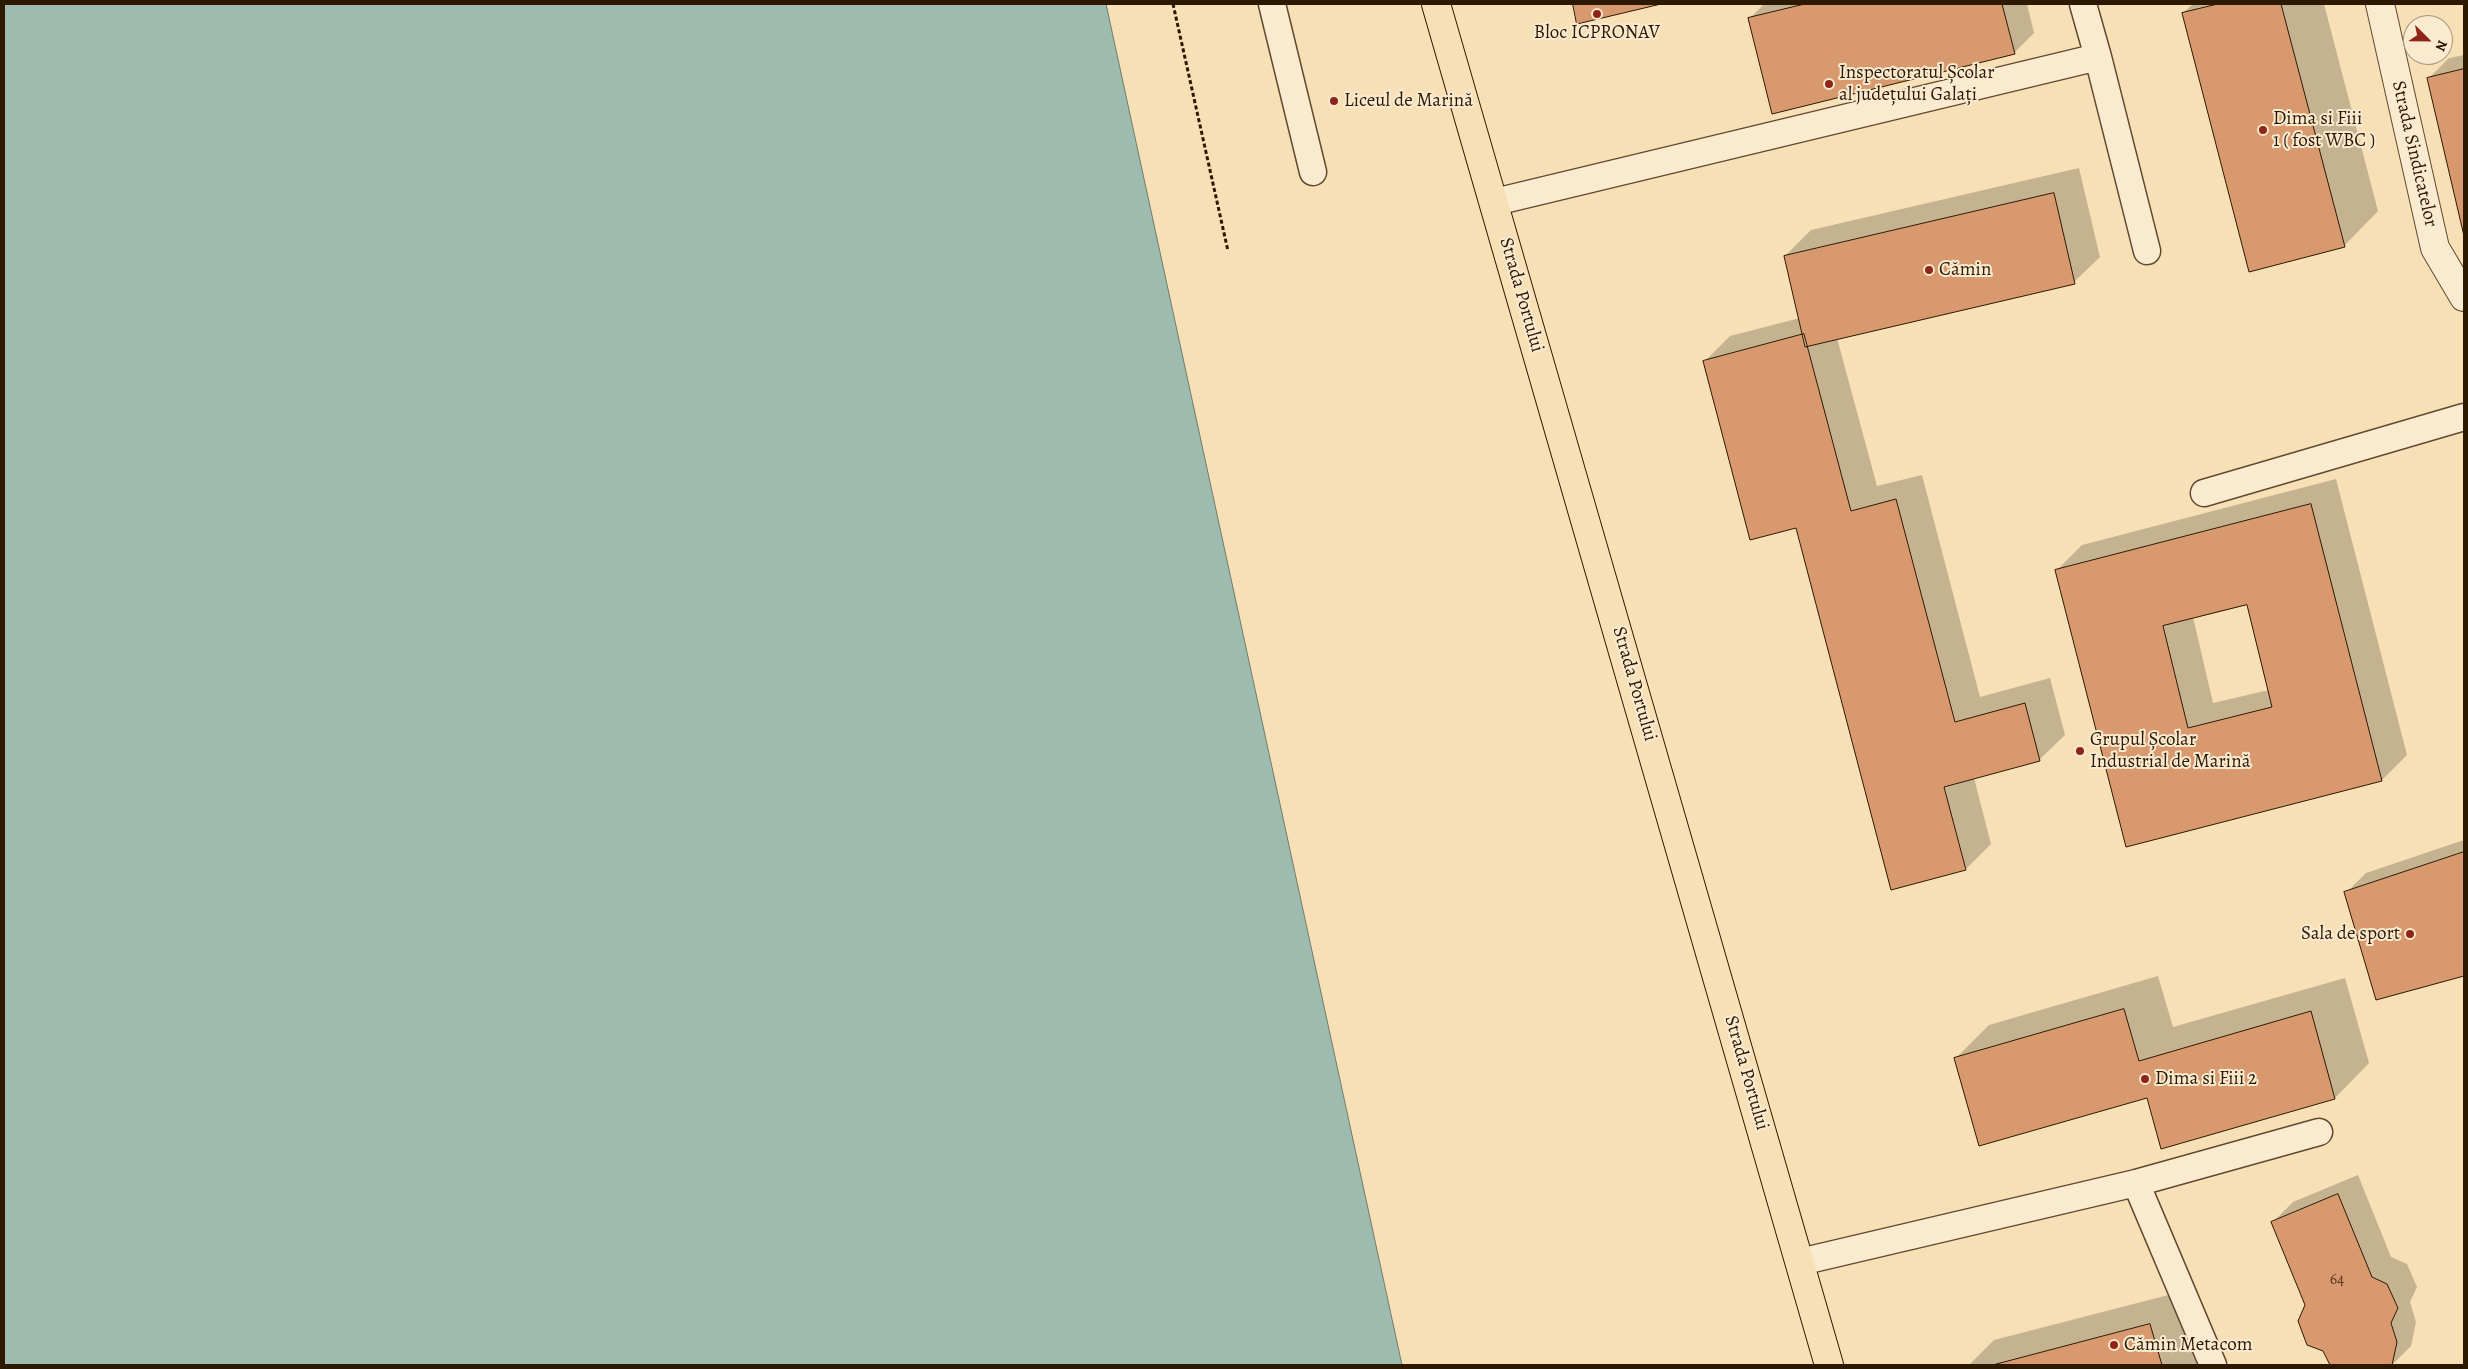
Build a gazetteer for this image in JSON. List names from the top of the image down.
{
  "streets": {
    "main road": ["Strada Portului"],
    "street": ["Strada Sindicatelor"]
  },
  "places": [
    "Bloc ICPRONAV",
    "Inspectoratul Școlar al județului Galați",
    "Liceul de Marină",
    "Dima si Fiii 1 ( fost WBC )",
    "Cămin",
    "Grupul Școlar Industrial de Marină",
    "Sala de sport",
    "Dima si Fiii 2",
    "Cămin Metacom"
  ],
  "house_numbers": ["64"],
  "north": "bottom right"
}
